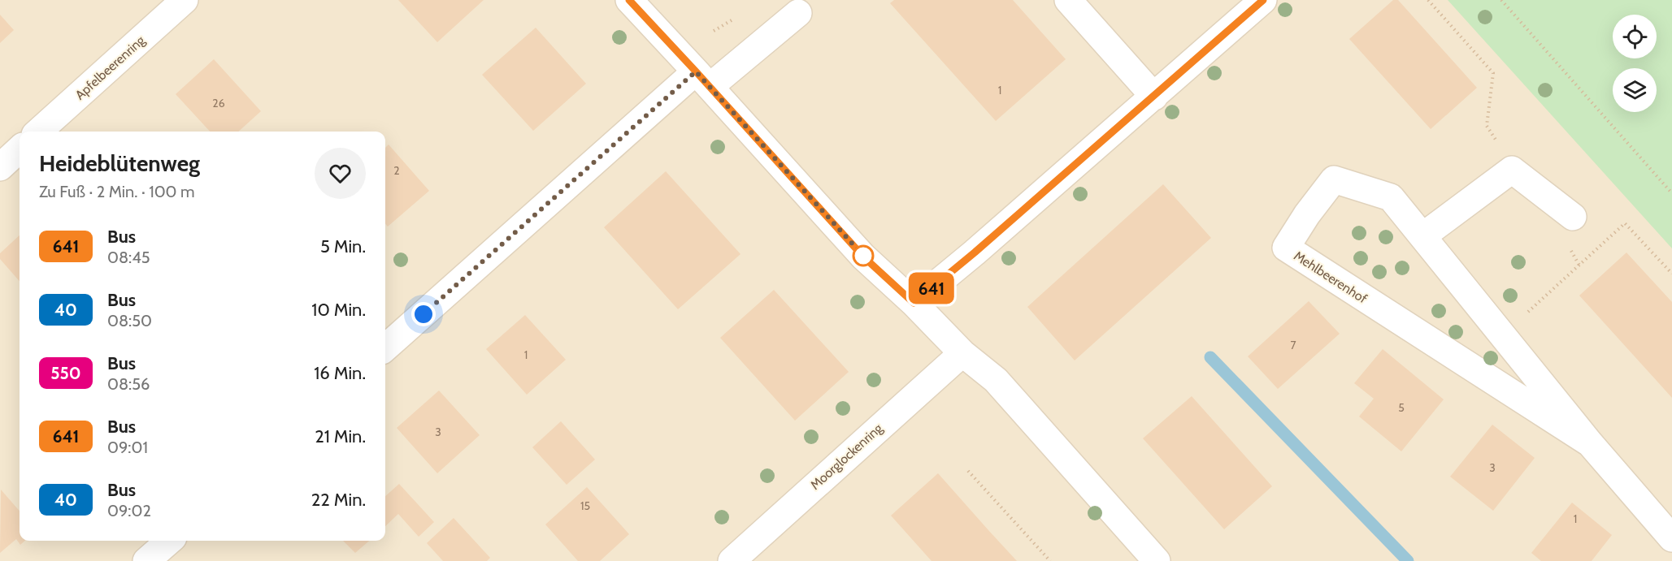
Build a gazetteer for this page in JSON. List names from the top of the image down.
{
  "streets": {
    "street": ["Apfelbeerenring", "Mehlbeerenhof", "Moorglockenring"]
  },
  "lines": ["bus line 641"],
  "house_numbers": [
    "1",
    "26",
    "2",
    "7",
    "1",
    "5",
    "3",
    "3",
    "15",
    "1"
  ],
  "page": {
    "on_map": "641",
    "heading": ["Heideblütenweg", "Zu Fuß · 2 Min. · 100 m"],
    "list": [
      {
        "mark": "641",
        "name": "Bus",
        "note": "08:45",
        "value": "5 Min."
      },
      {
        "mark": "40",
        "name": "Bus",
        "note": "08:50",
        "value": "10 Min."
      },
      {
        "mark": "550",
        "name": "Bus",
        "note": "08:56",
        "value": "16 Min."
      },
      {
        "mark": "641",
        "name": "Bus",
        "note": "09:01",
        "value": "21 Min."
      },
      {
        "mark": "40",
        "name": "Bus",
        "note": "09:02",
        "value": "22 Min."
      }
    ]
  }
}
